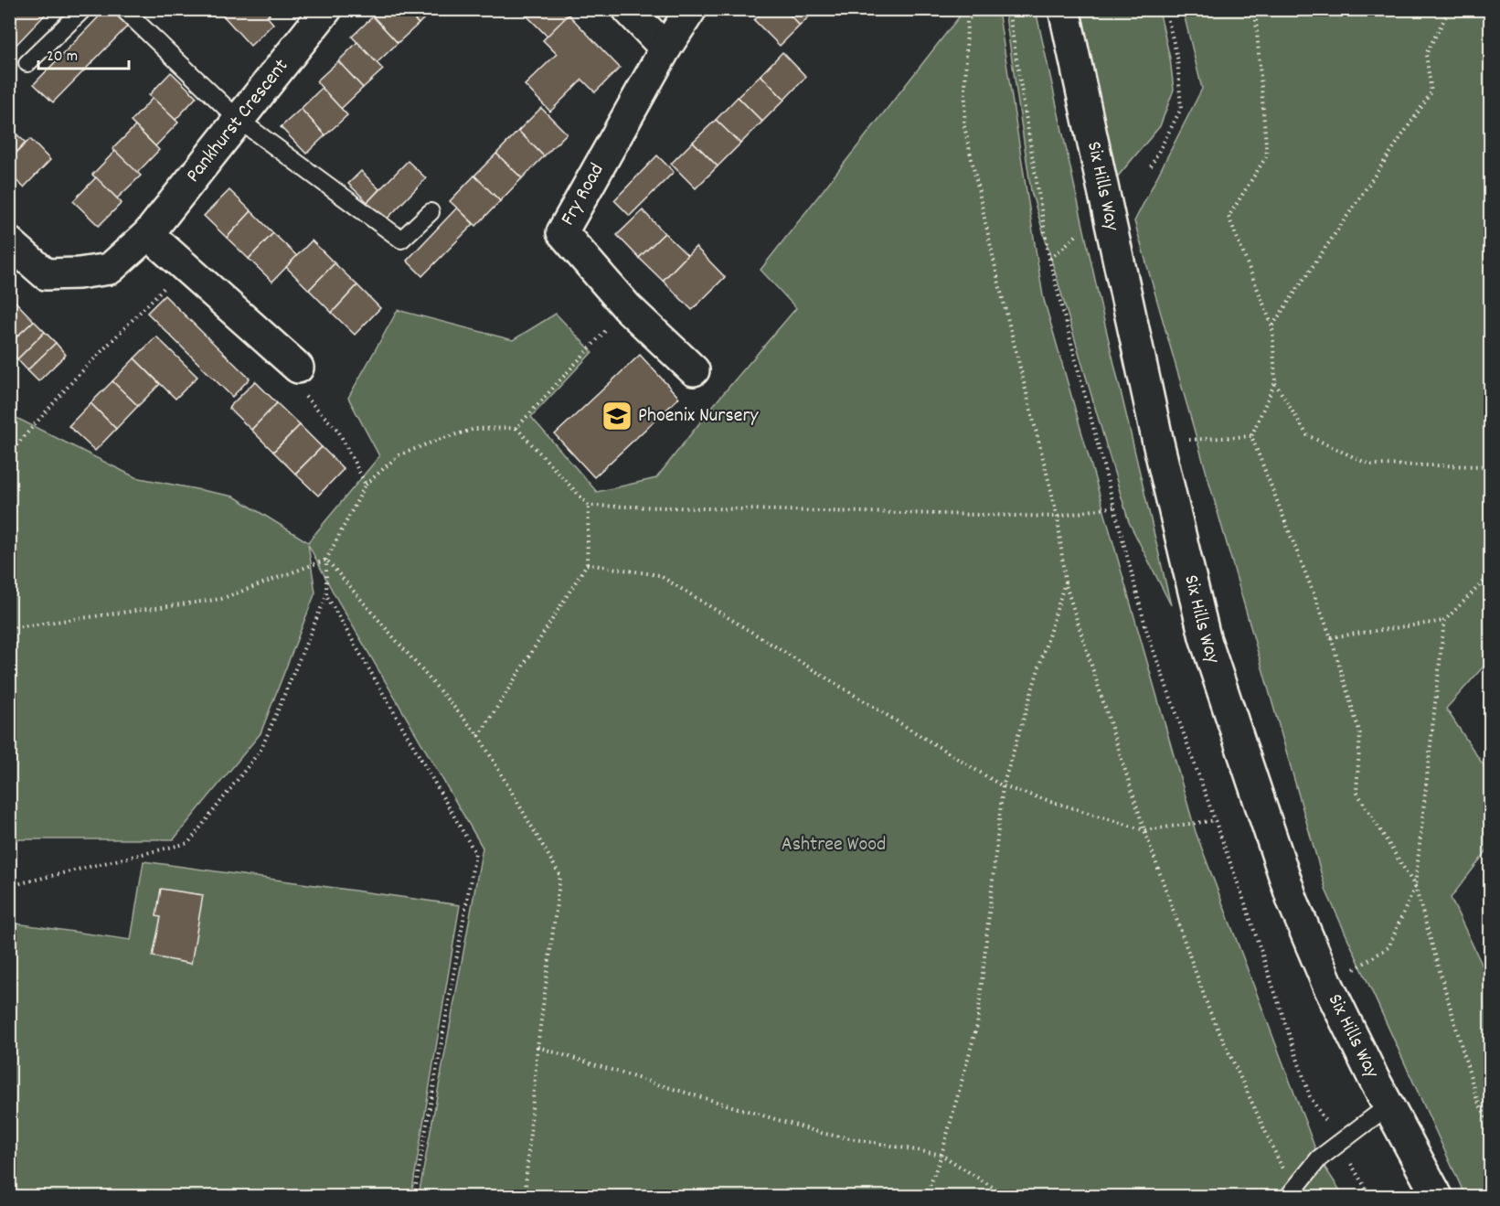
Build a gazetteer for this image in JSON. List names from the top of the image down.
{
  "streets": {
    "street": ["Pankhurst Crescent", "Six Hills Way", "Fry Road"]
  },
  "parks": ["Ashtree Wood"],
  "places": {
    "school or university": ["Phoenix Nursery"]
  },
  "scale_bar": "20 m"
}
